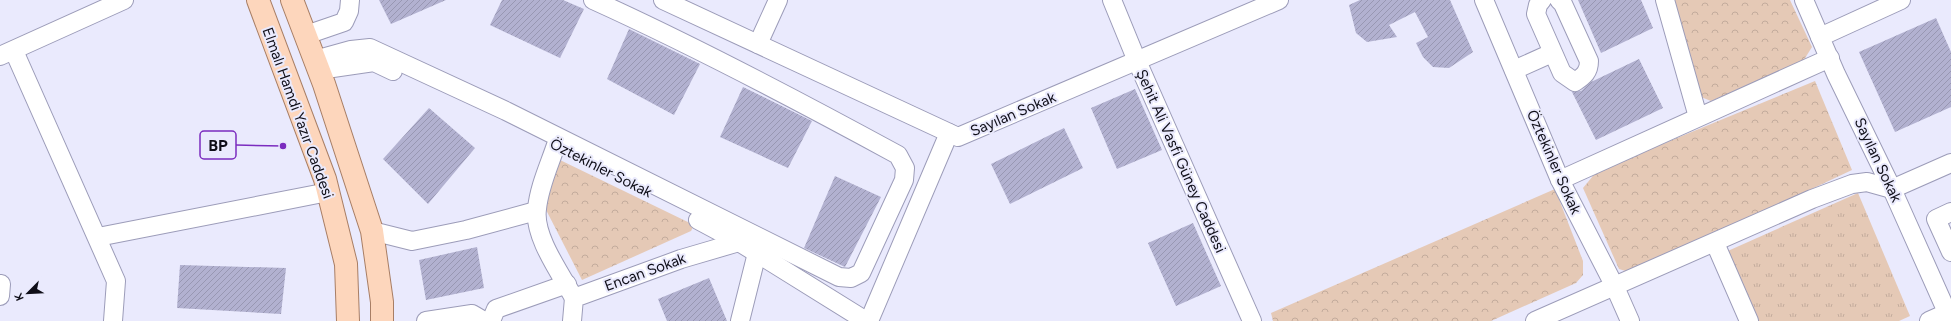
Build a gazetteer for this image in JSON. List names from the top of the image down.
{
  "streets": {
    "main road": ["Elmalı Hamdi Yazır Caddesi"],
    "street": [
      "Sayılan Sokak",
      "Şehit Ali Vasfi Güney Caddesi",
      "Öztekinler Sokak",
      "Encan Sokak"
    ]
  },
  "crossings": [
    ["Elmalı Hamdi Yazır Caddesi", "Öztekinler Sokak"],
    ["Sayılan Sokak", "Şehit Ali Vasfi Güney Caddesi"],
    ["Öztekinler Sokak", "Encan Sokak"]
  ],
  "places": ["BP"],
  "north": "bottom left"
}
